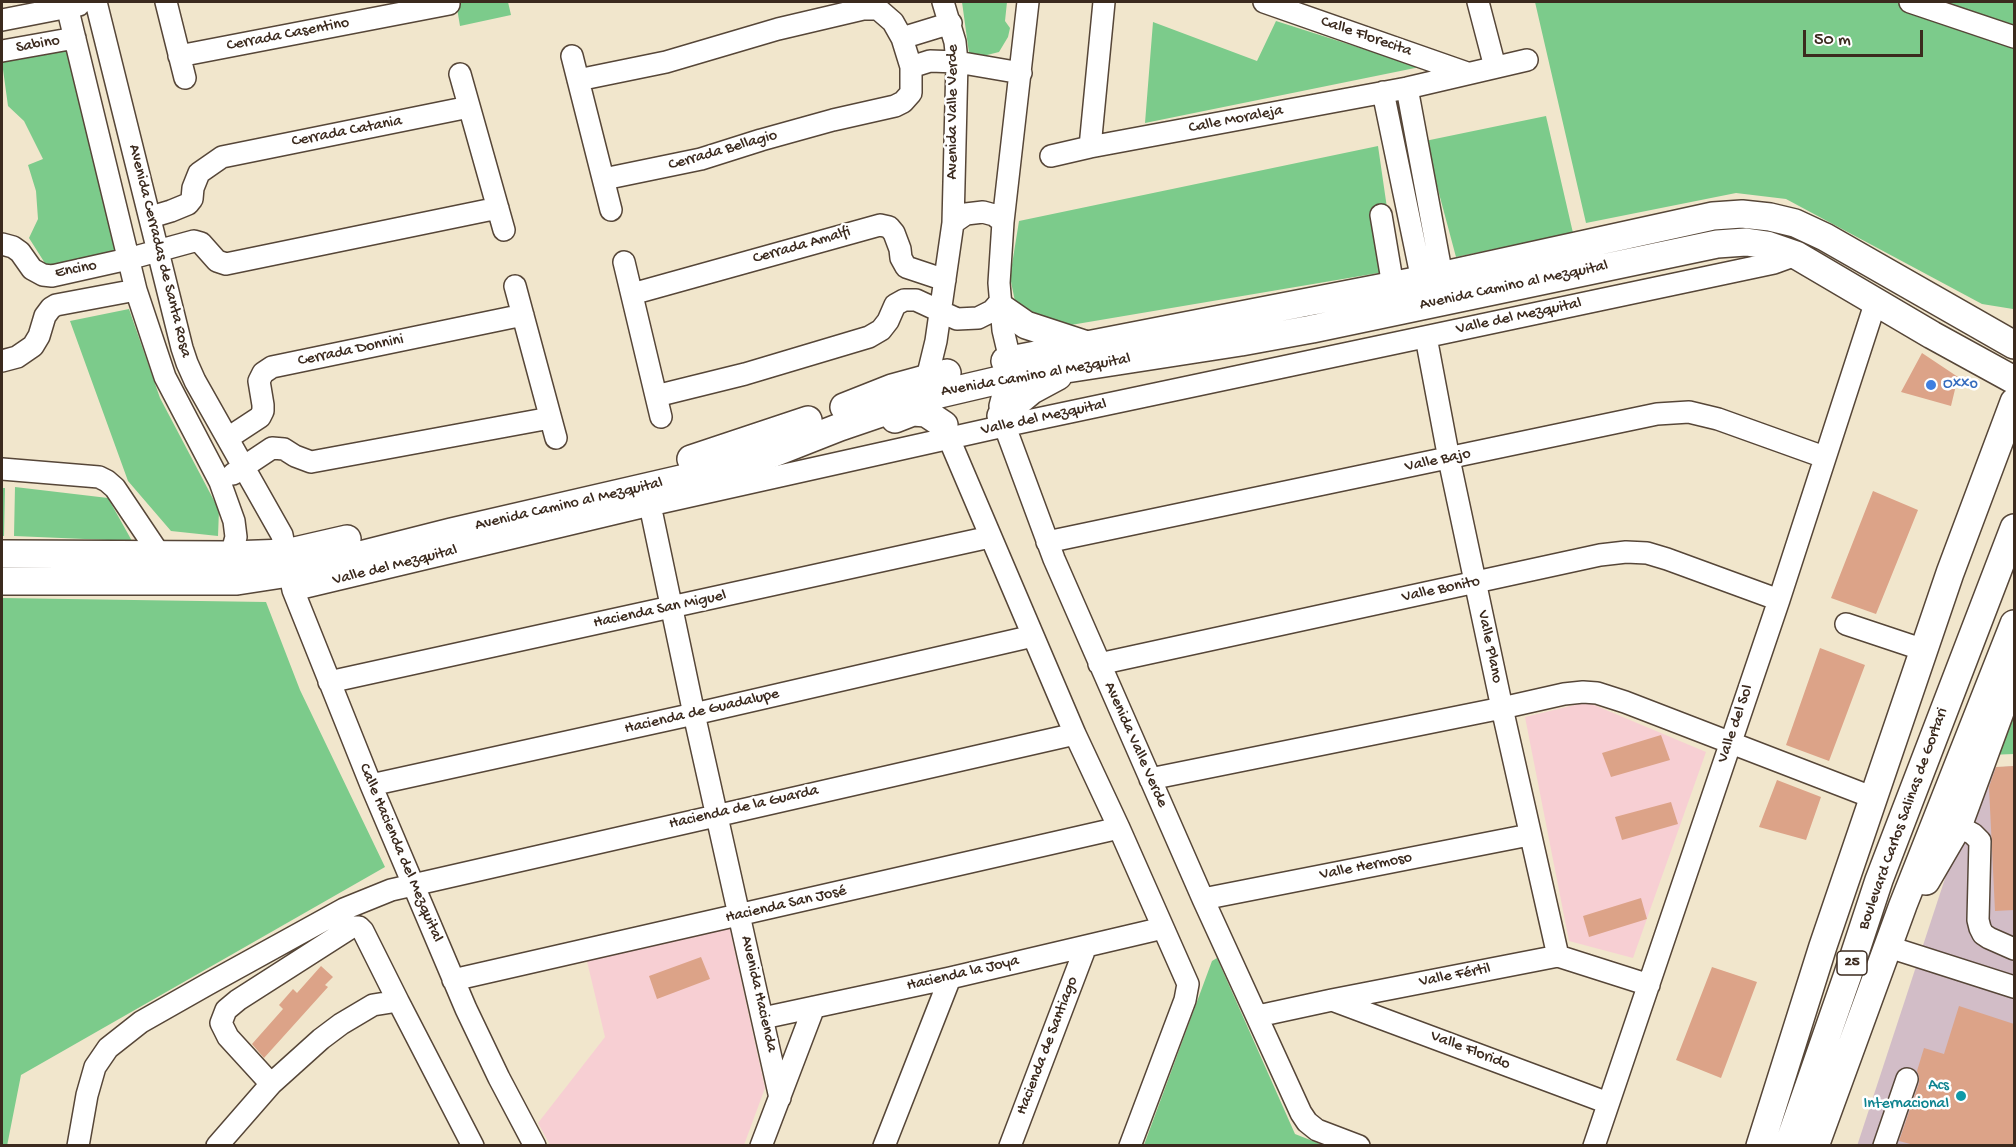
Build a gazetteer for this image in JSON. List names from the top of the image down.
{
  "streets": {
    "main road": ["Avenida Camino al Mezquital", "Boulevard Carlos Salinas de Gortari", "25"],
    "street": [
      "Cerrada Casentino",
      "Calle Florecita",
      "Sabino",
      "Avenida Valle Verde",
      "Calle Moraleja",
      "Cerrada Catania",
      "Cerrada Bellagio",
      "Cerrada Amalfi",
      "Avenida Cerradas de Santa Rosa",
      "Encino",
      "Valle del Mezquital",
      "Cerrada Donnini",
      "Valle Bajo",
      "Valle Bonito",
      "Hacienda San Miguel",
      "Valle Plano",
      "Hacienda de Guadalupe",
      "Valle del Sol",
      "Hacienda de la Guarda",
      "Calle Hacienda del Mezquital",
      "Valle Hermoso",
      "Hacienda San José",
      "Hacienda la Joya",
      "Valle Fértil",
      "Avenida Hacienda",
      "Hacienda de Santiago",
      "Valle Florido"
    ]
  },
  "crossings": [
    ["Calle Florecita", "Calle Moraleja"],
    ["Sabino", "Avenida Cerradas de Santa Rosa"],
    ["Avenida Valle Verde", "Cerrada Amalfi"],
    ["Avenida Valle Verde", "Avenida Camino al Mezquital"],
    ["Avenida Valle Verde", "Valle del Mezquital"],
    ["Avenida Valle Verde", "Valle Bajo"],
    ["Avenida Valle Verde", "Valle Bonito"],
    ["Avenida Valle Verde", "Valle Hermoso"],
    ["Avenida Valle Verde", "Valle Fértil"],
    ["Cerrada Catania", "Avenida Cerradas de Santa Rosa"],
    ["Avenida Cerradas de Santa Rosa", "Encino"],
    ["Avenida Cerradas de Santa Rosa", "Avenida Camino al Mezquital"],
    ["Avenida Cerradas de Santa Rosa", "Valle del Mezquital"],
    ["Avenida Cerradas de Santa Rosa", "Cerrada Donnini"],
    ["Avenida Cerradas de Santa Rosa", "Calle Hacienda del Mezquital"],
    ["Avenida Camino al Mezquital", "Valle del Mezquital"],
    ["Avenida Camino al Mezquital", "Valle del Sol"],
    ["Avenida Camino al Mezquital", "Calle Hacienda del Mezquital"],
    ["Valle del Mezquital", "Valle Plano"],
    ["Valle del Mezquital", "Calle Hacienda del Mezquital"],
    ["Valle del Mezquital", "Avenida Hacienda"],
    ["Valle Bajo", "Valle Plano"],
    ["Valle Bajo", "Valle del Sol"],
    ["Valle Bonito", "Valle Plano"],
    ["Valle Bonito", "Valle del Sol"],
    ["Hacienda San Miguel", "Calle Hacienda del Mezquital"],
    ["Hacienda San Miguel", "Avenida Hacienda"],
    ["Valle Plano", "Valle Hermoso"],
    ["Valle Plano", "Valle Fértil"],
    ["Hacienda de Guadalupe", "Calle Hacienda del Mezquital"],
    ["Hacienda de Guadalupe", "Avenida Hacienda"],
    ["Valle del Sol", "Valle Fértil"],
    ["Valle del Sol", "Valle Florido"],
    ["Hacienda de la Guarda", "Calle Hacienda del Mezquital"],
    ["Hacienda de la Guarda", "Avenida Hacienda"],
    ["Calle Hacienda del Mezquital", "Hacienda San José"],
    ["Hacienda San José", "Avenida Hacienda"],
    ["Hacienda la Joya", "Avenida Hacienda"],
    ["Hacienda la Joya", "Hacienda de Santiago"],
    ["Valle Fértil", "Valle Florido"]
  ],
  "places": ["Oxxo", "Acs Internacional"],
  "scale_bar": "50 m"
}
